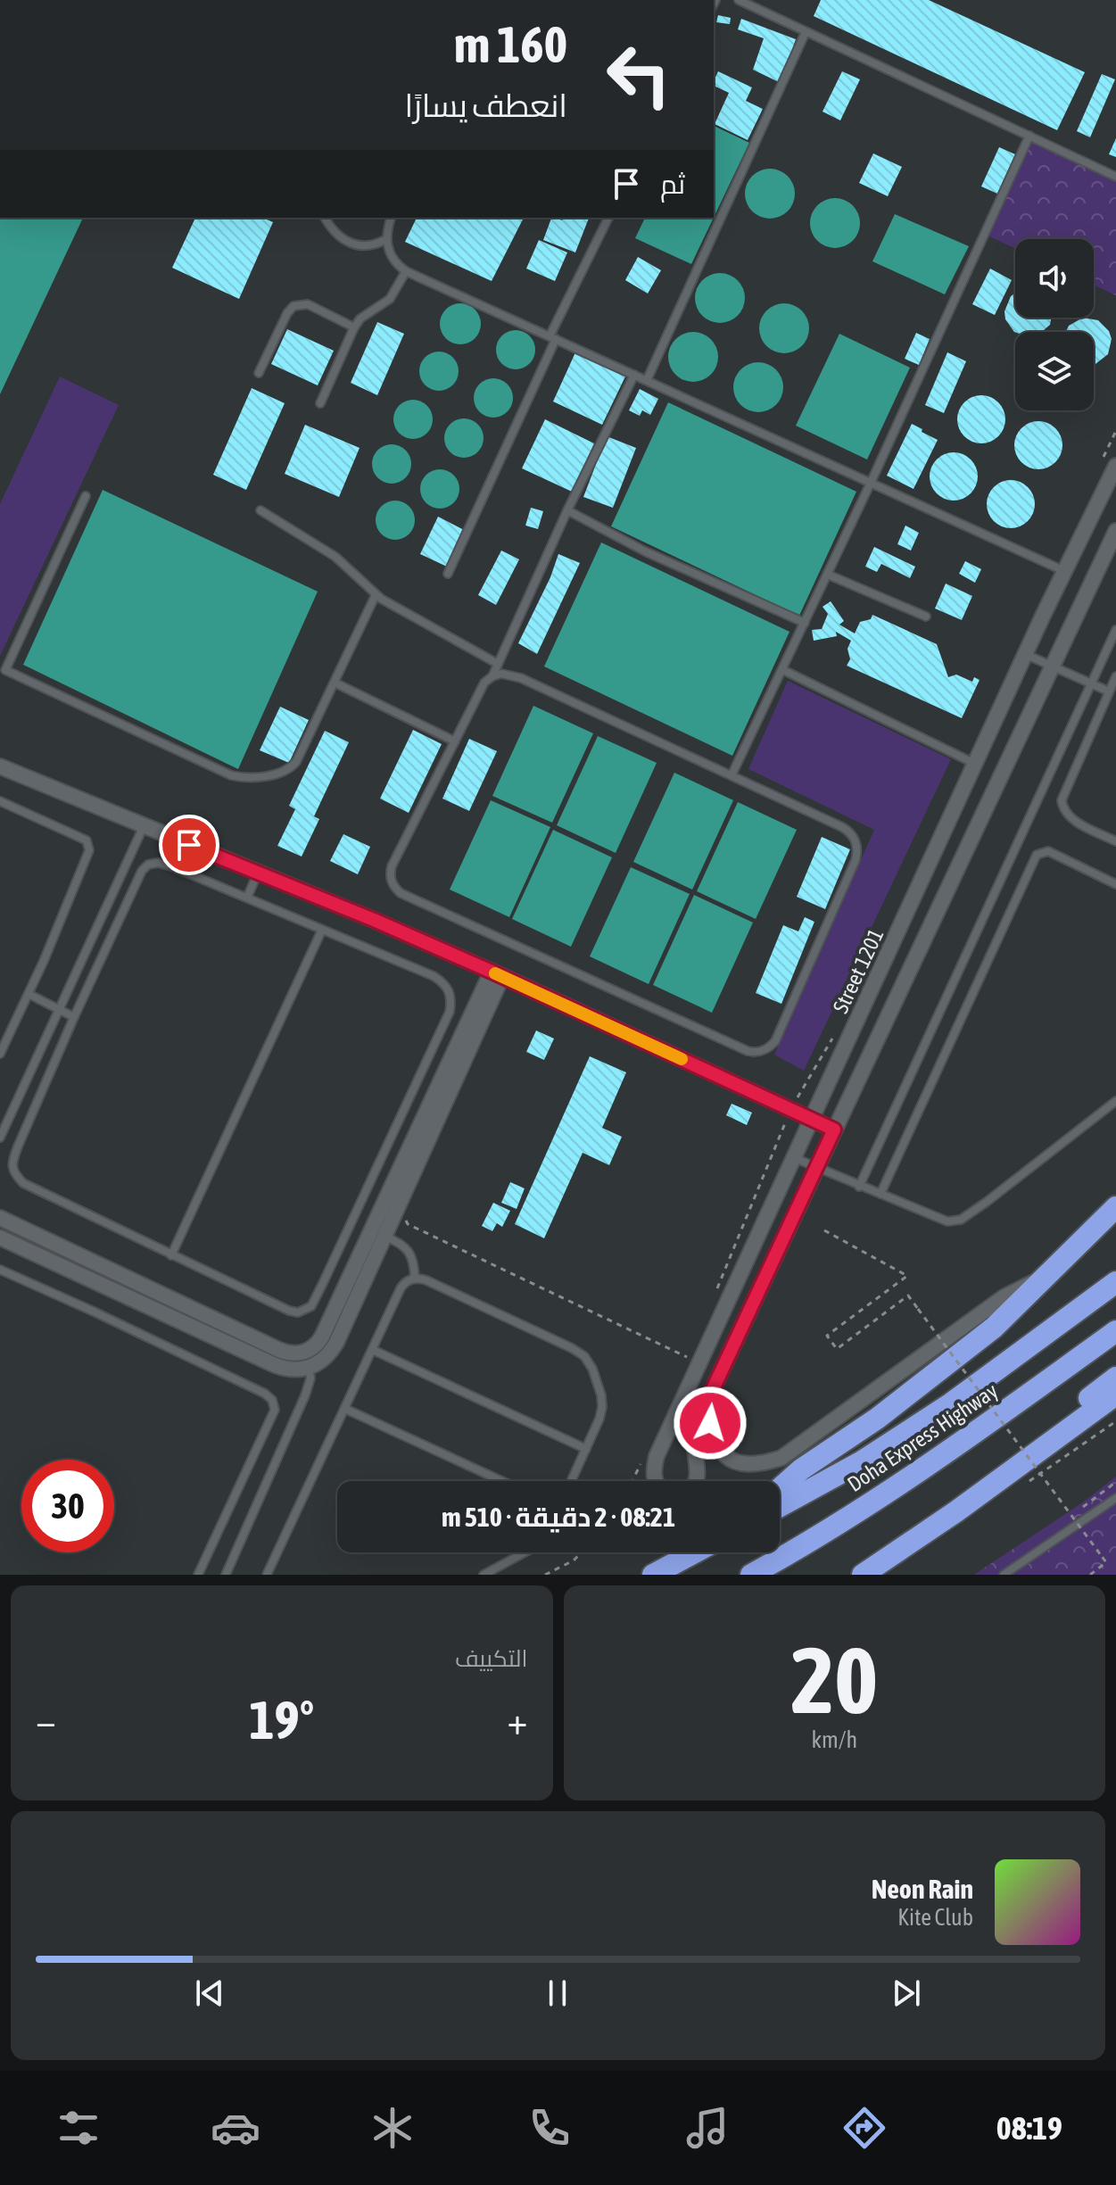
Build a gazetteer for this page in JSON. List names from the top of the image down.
{
  "streets": {
    "highway": ["Doha Express Highway"],
    "street": ["Street 1201"]
  },
  "page": {
    "turn": ["160 m", "انعطف يسارًا"],
    "then": "ثم",
    "limit": "30",
    "trip": "08:21 · 2 دقيقة · 510 m",
    "tile": [
      ["20", "km/h"],
      "التكييف"
    ],
    "heat": ["−", "19°", "+"],
    "song": ["Neon Rain", "Kite Club"],
    "tabs": "08:19"
  }
}
